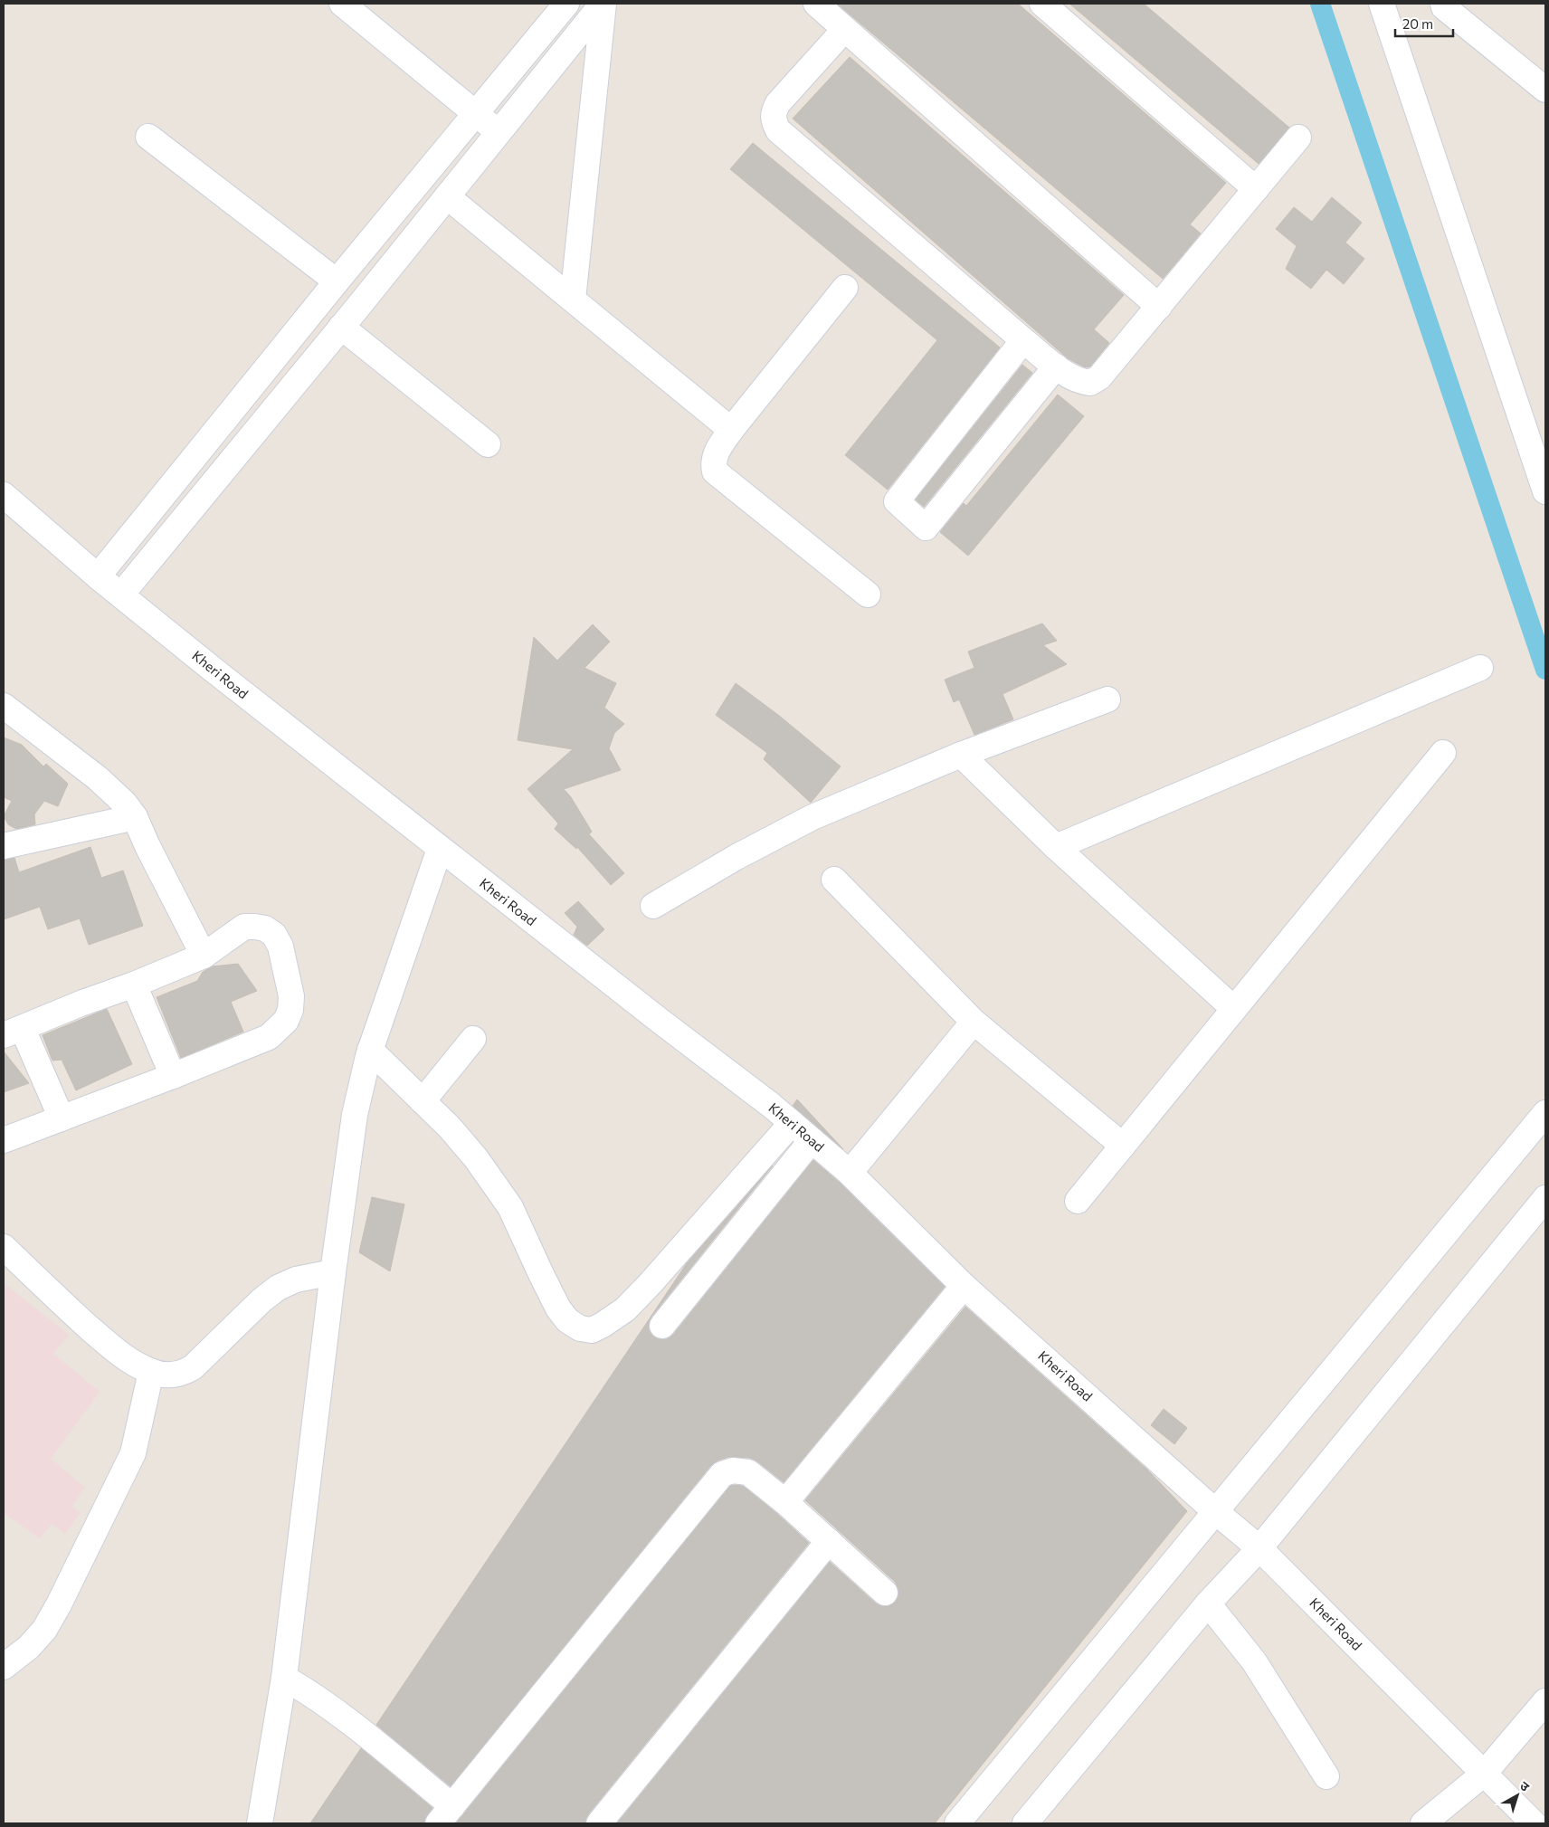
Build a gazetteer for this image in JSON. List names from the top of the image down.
{
  "streets": {
    "street": ["Kheri Road"]
  },
  "scale_bar": "20 m",
  "north": "top right"
}
